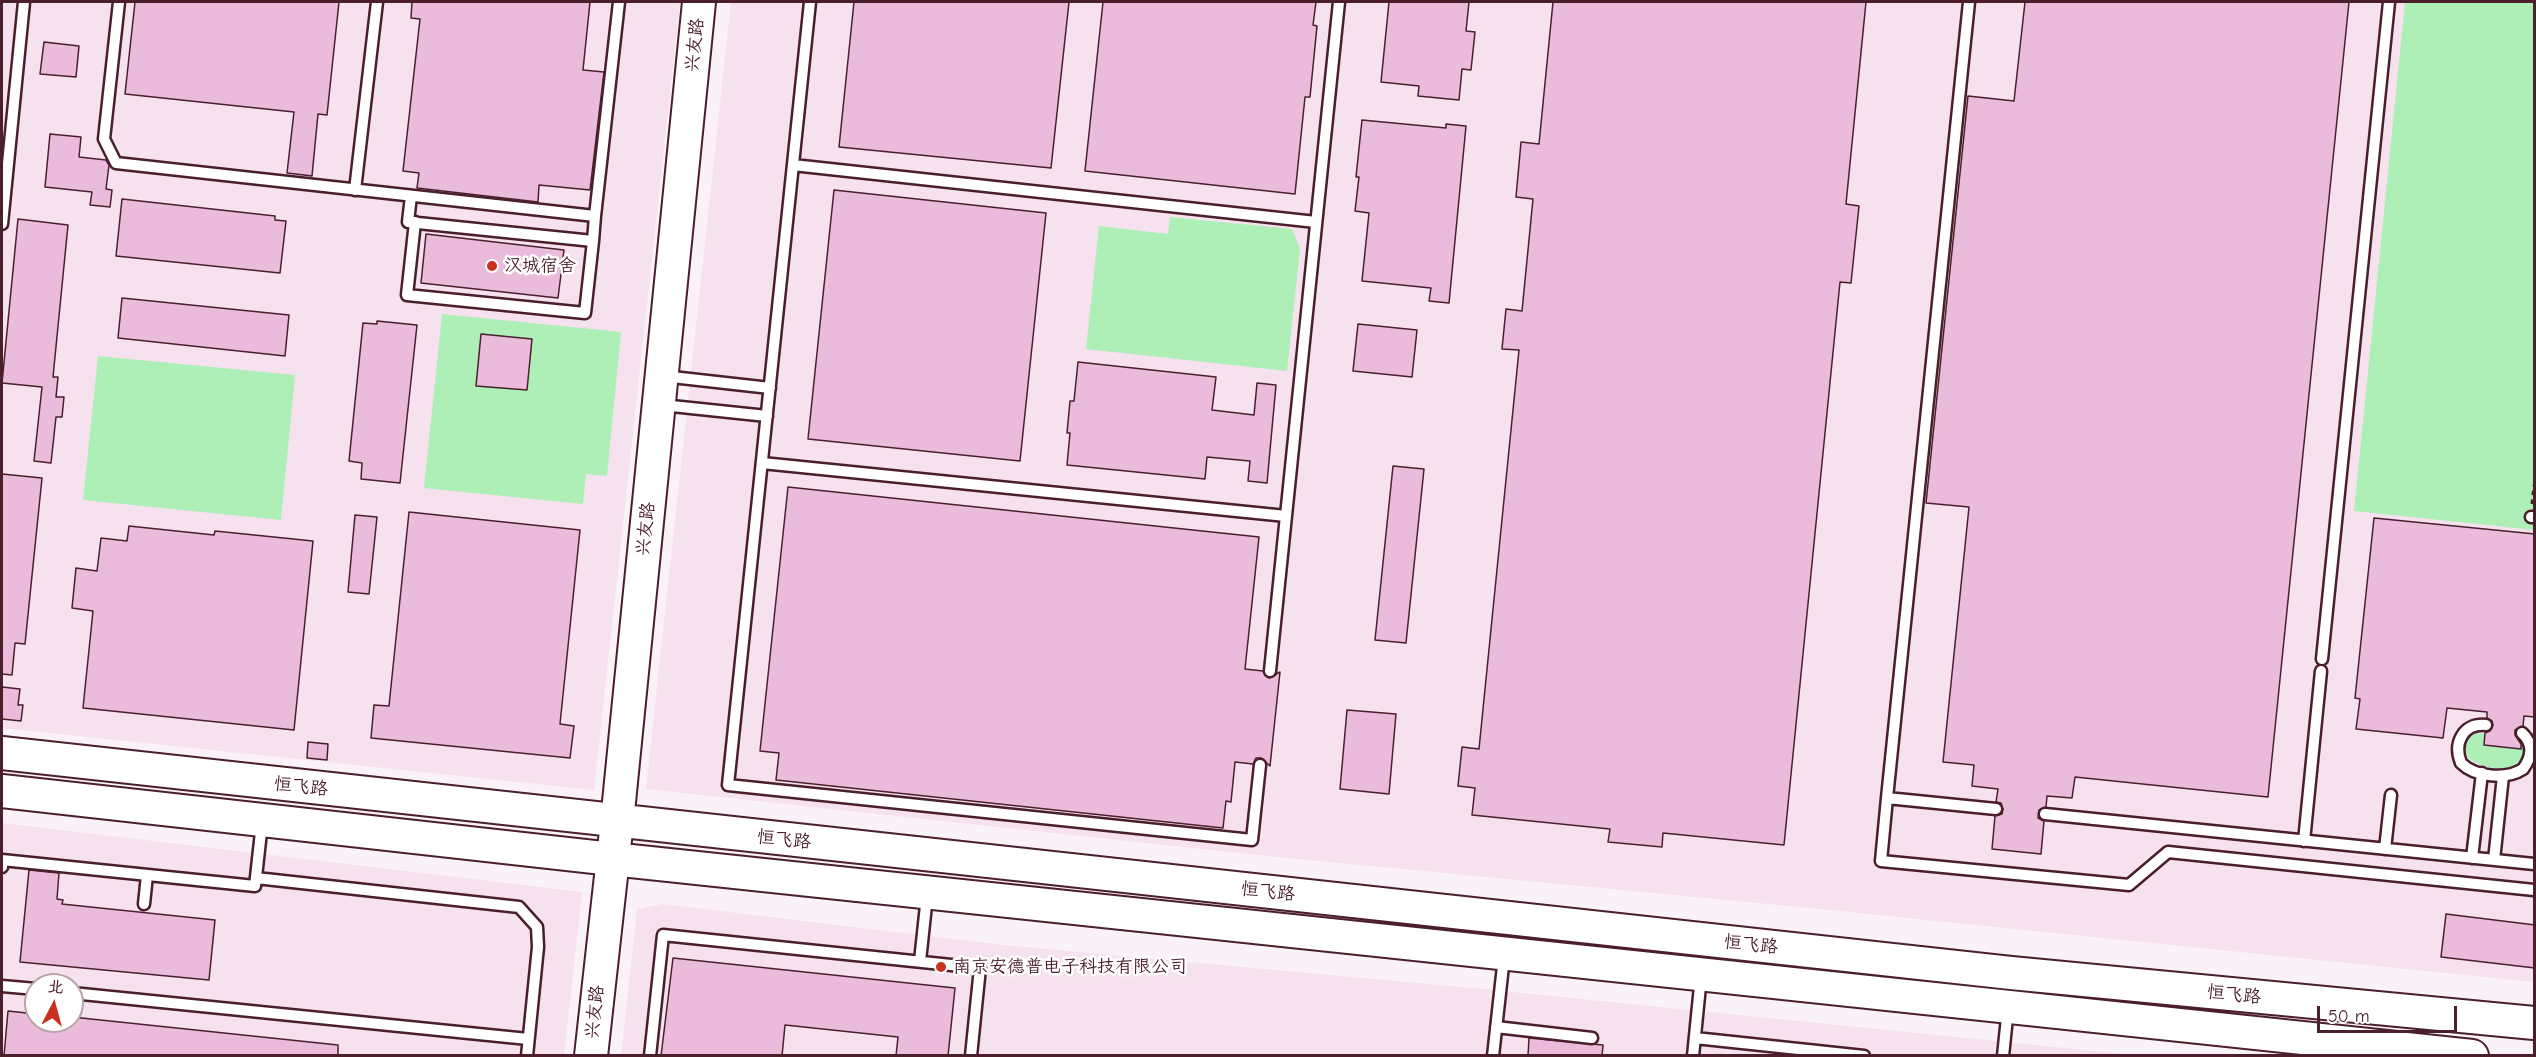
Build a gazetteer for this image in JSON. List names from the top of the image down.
{
  "streets": {
    "main road": ["兴友路", "恒飞路"]
  },
  "crossings": [
    ["兴友路", "恒飞路"]
  ],
  "places": ["汉城宿舍", "南京安德普电子科技有限公司"],
  "scale_bar": "50 m",
  "north": "top"
}
